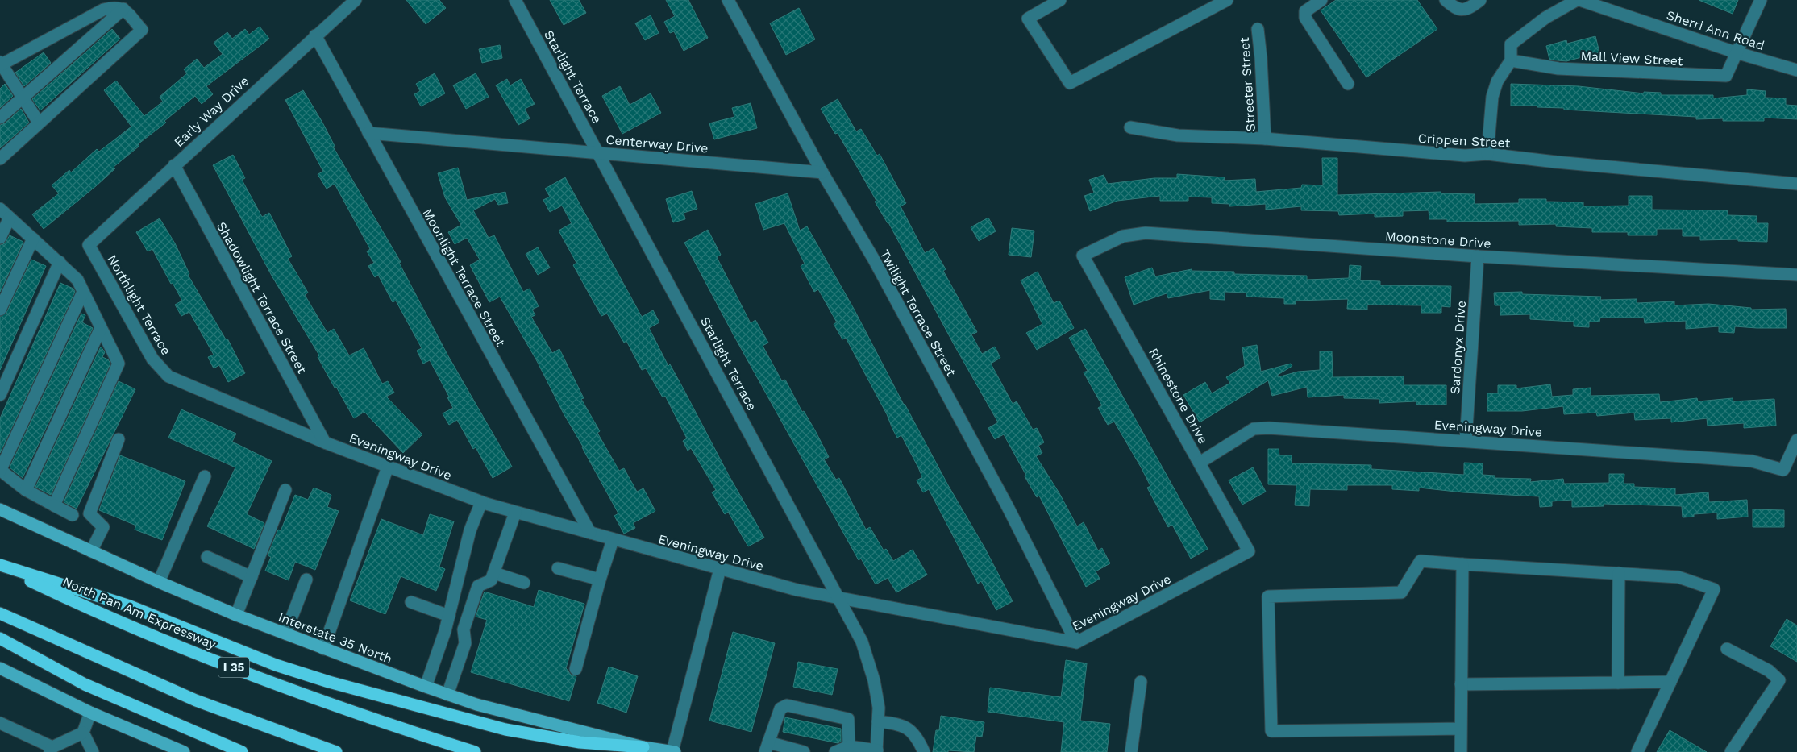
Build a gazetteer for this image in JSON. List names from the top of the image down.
{
  "streets": {
    "highway": ["North Pan Am Expressway", "I 35"],
    "main road": ["Interstate 35 North"],
    "street": [
      "Sherri Ann Road",
      "Mall View Street",
      "Starlight Terrace",
      "Streeter Street",
      "Early Way Drive",
      "Crippen Street",
      "Centerway Drive",
      "Moonstone Drive",
      "Moonlight Terrace Street",
      "Shadowlight Terrace Street",
      "Northlight Terrace",
      "Twilight Terrace Street",
      "Sardonyx Drive",
      "Rhinestone Drive",
      "Eveningway Drive"
    ]
  },
  "crossings": [
    ["Sherri Ann Road", "Mall View Street"],
    ["Starlight Terrace", "Centerway Drive"],
    ["Starlight Terrace", "Eveningway Drive"],
    ["Streeter Street", "Crippen Street"],
    ["Early Way Drive", "Moonlight Terrace Street"],
    ["Early Way Drive", "Shadowlight Terrace Street"],
    ["Early Way Drive", "Northlight Terrace"],
    ["Centerway Drive", "Moonlight Terrace Street"],
    ["Centerway Drive", "Twilight Terrace Street"],
    ["Moonstone Drive", "Sardonyx Drive"],
    ["Moonstone Drive", "Rhinestone Drive"],
    ["Moonlight Terrace Street", "Eveningway Drive"],
    ["Shadowlight Terrace Street", "Eveningway Drive"],
    ["Northlight Terrace", "Eveningway Drive"],
    ["Twilight Terrace Street", "Eveningway Drive"],
    ["Sardonyx Drive", "Eveningway Drive"],
    ["Rhinestone Drive", "Eveningway Drive"]
  ]
}
